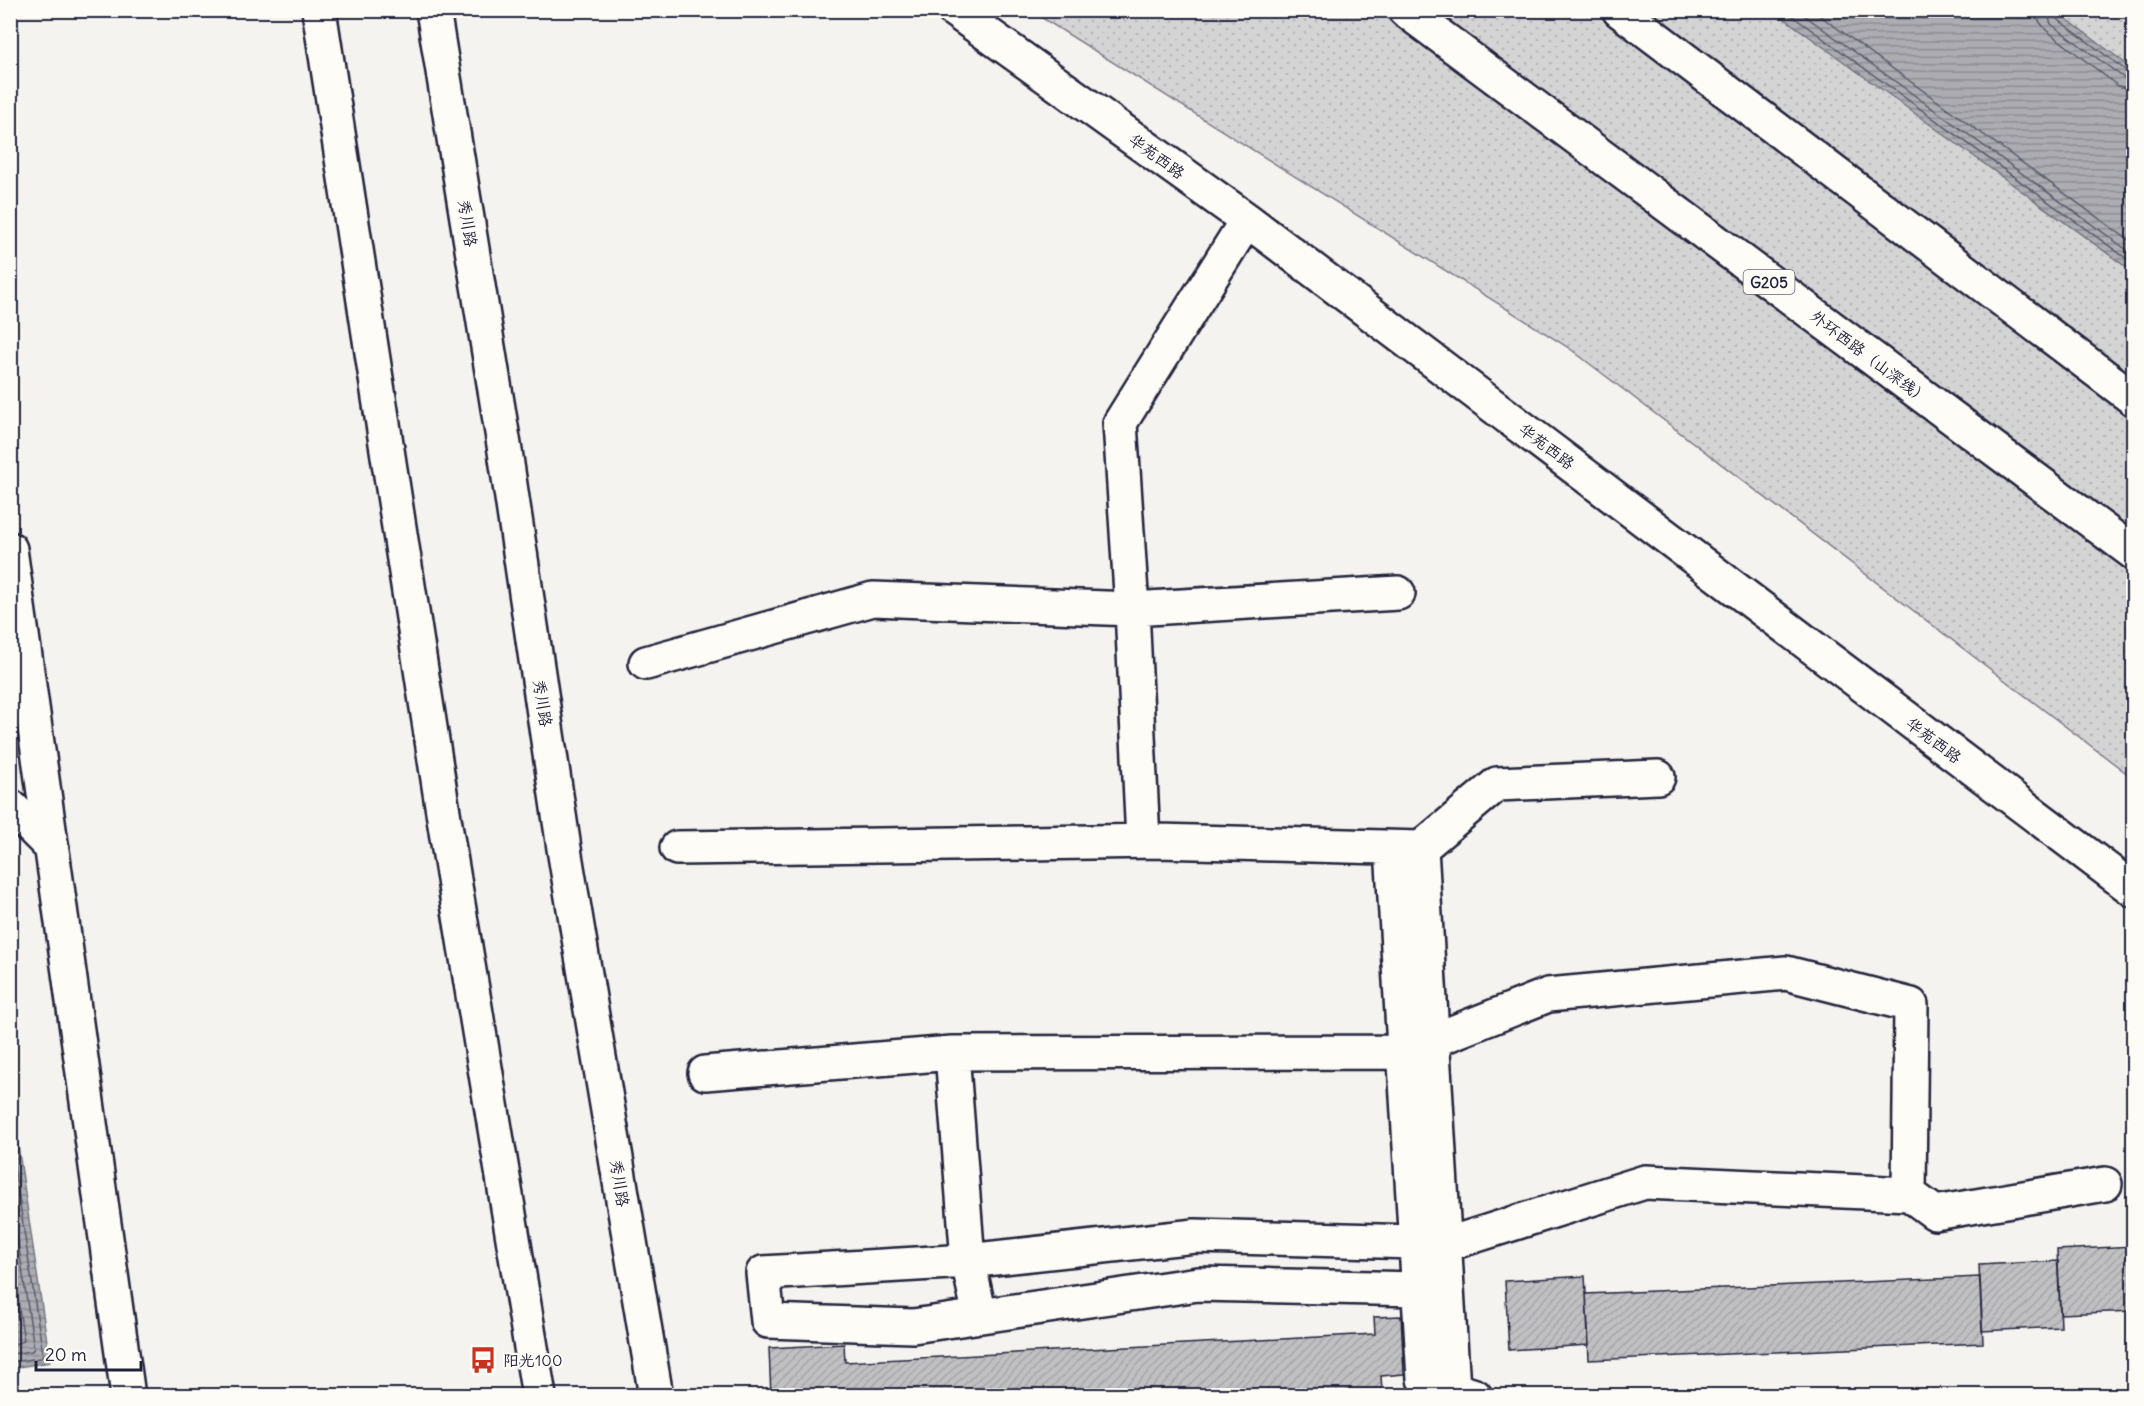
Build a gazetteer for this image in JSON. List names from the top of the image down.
{
  "streets": {
    "main road": [
      "华苑西路",
      "秀川路",
      "G205",
      "外环西路（山深线）"
    ]
  },
  "places": {
    "bus stop": ["阳光100"]
  },
  "scale_bar": "20 m"
}
